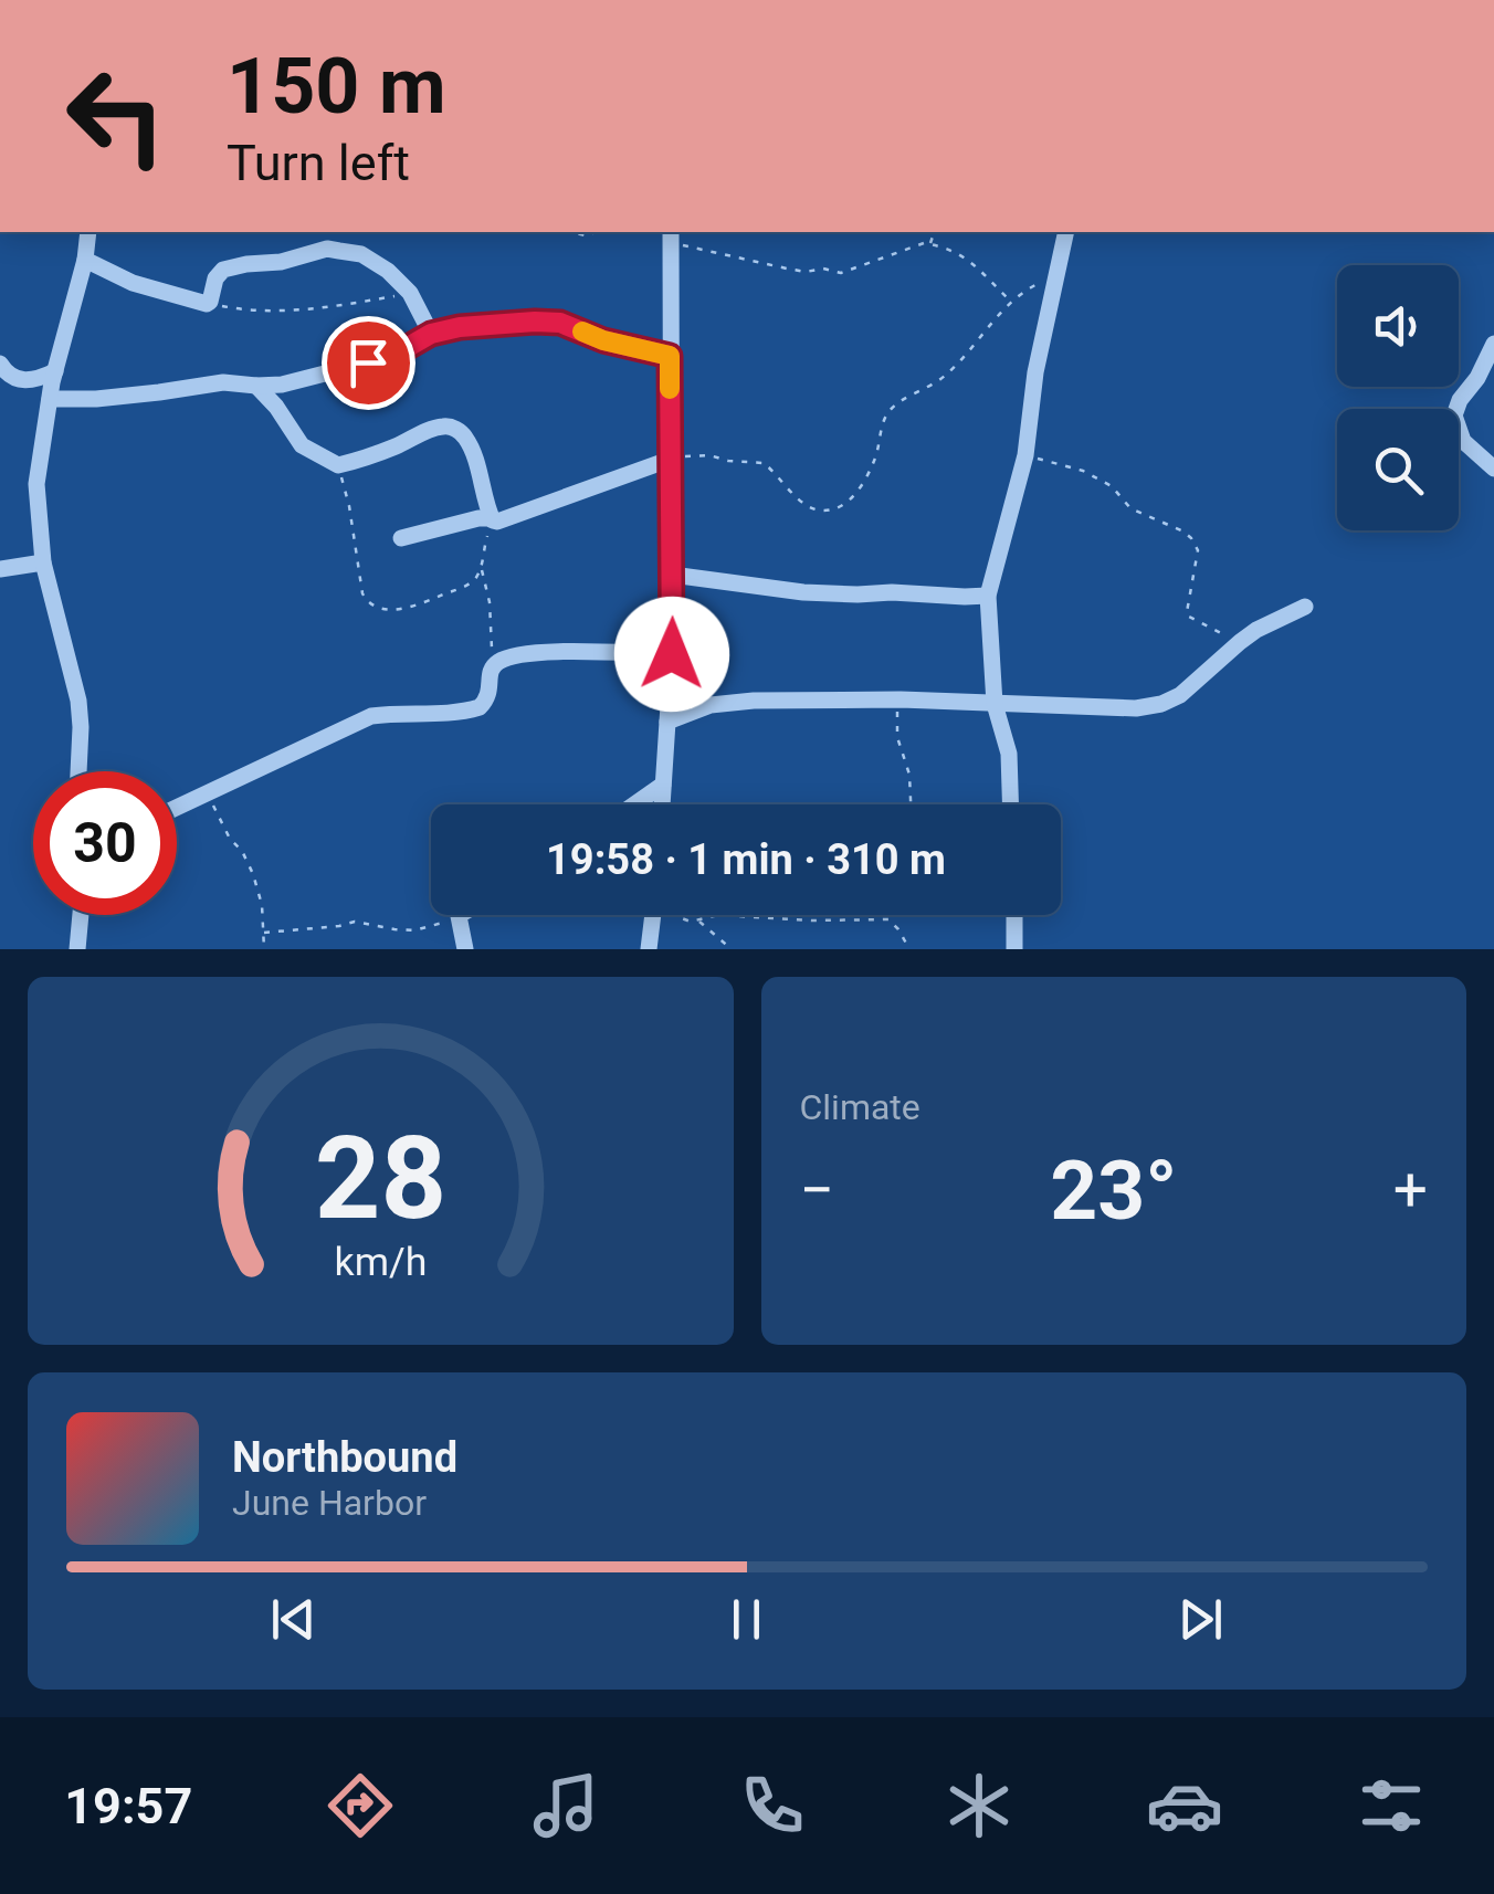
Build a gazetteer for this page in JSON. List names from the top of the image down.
{
  "page": {
    "turn": ["150 m", "Turn left"],
    "limit": "30",
    "trip": "19:58 · 1 min · 310 m",
    "tile": "Climate",
    "heat": ["−", "23°", "+"],
    "song": ["Northbound", "June Harbor"],
    "tabs": "19:57",
    "gauge": ["28", "km/h"]
  }
}
